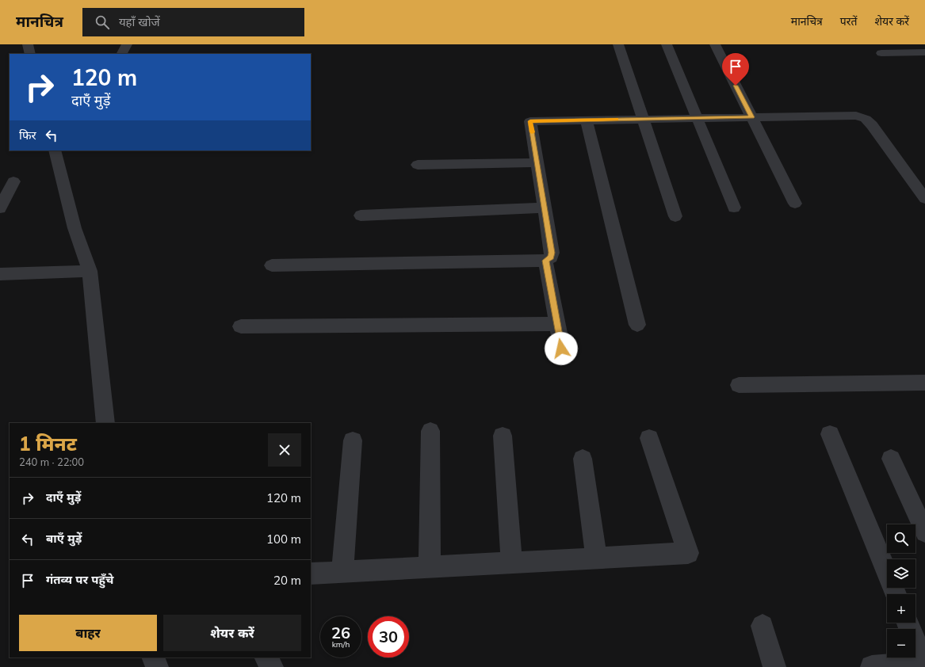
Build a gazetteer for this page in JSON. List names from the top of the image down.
{
  "page": {
    "header": "मानचित्र",
    "search": "यहाँ खोजें",
    "nav": ["मानचित्र", "परतें", "शेयर करें"],
    "turn": ["120 m", "दाएँ मुड़ें"],
    "then": "फिर",
    "heading": ["1 मिनट", "240 m · 22:00"],
    "list": [
      {
        "name": "दाएँ मुड़ें",
        "value": "120 m"
      },
      {
        "name": "बाएँ मुड़ें",
        "value": "100 m"
      },
      {
        "name": "गंतव्य पर पहुँचे",
        "value": "20 m"
      }
    ],
    "map_buttons": ["+", "−"],
    "buttons": ["बाहर", "शेयर करें"],
    "speed": "26 km/h",
    "limit": "30"
  }
}
